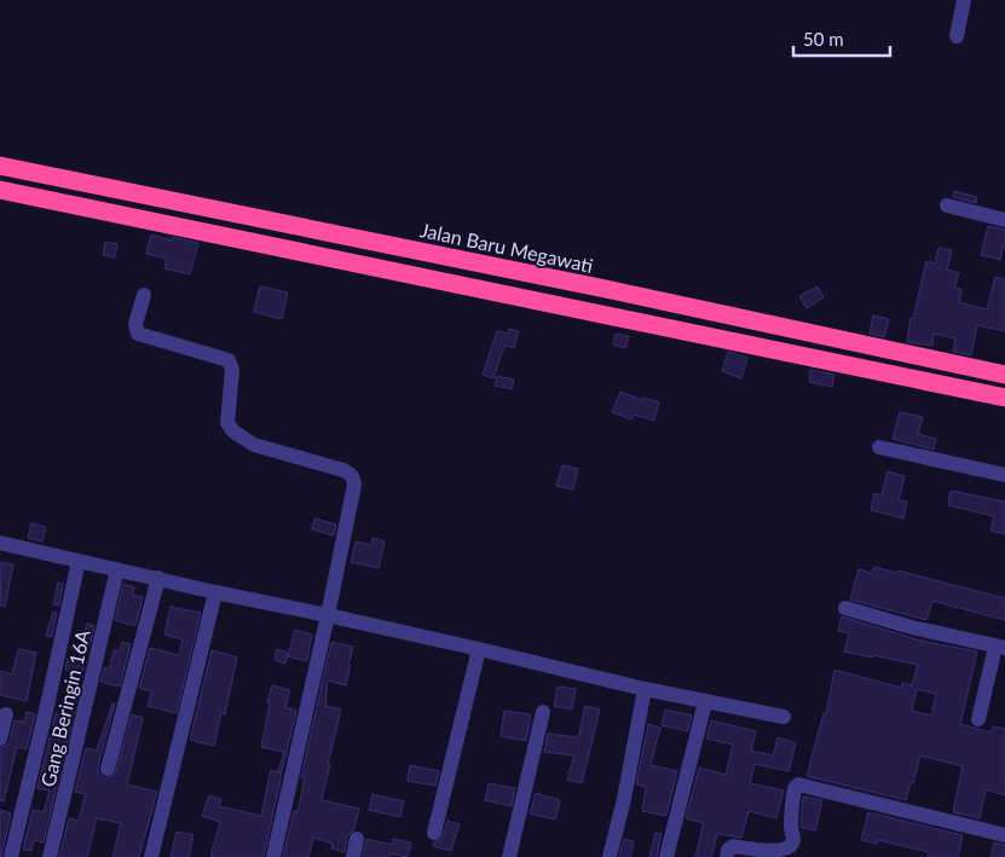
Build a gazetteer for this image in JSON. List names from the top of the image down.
{
  "streets": {
    "highway": ["Jalan Baru Megawati"],
    "street": ["Gang Beringin 16A"]
  },
  "scale_bar": "50 m"
}
